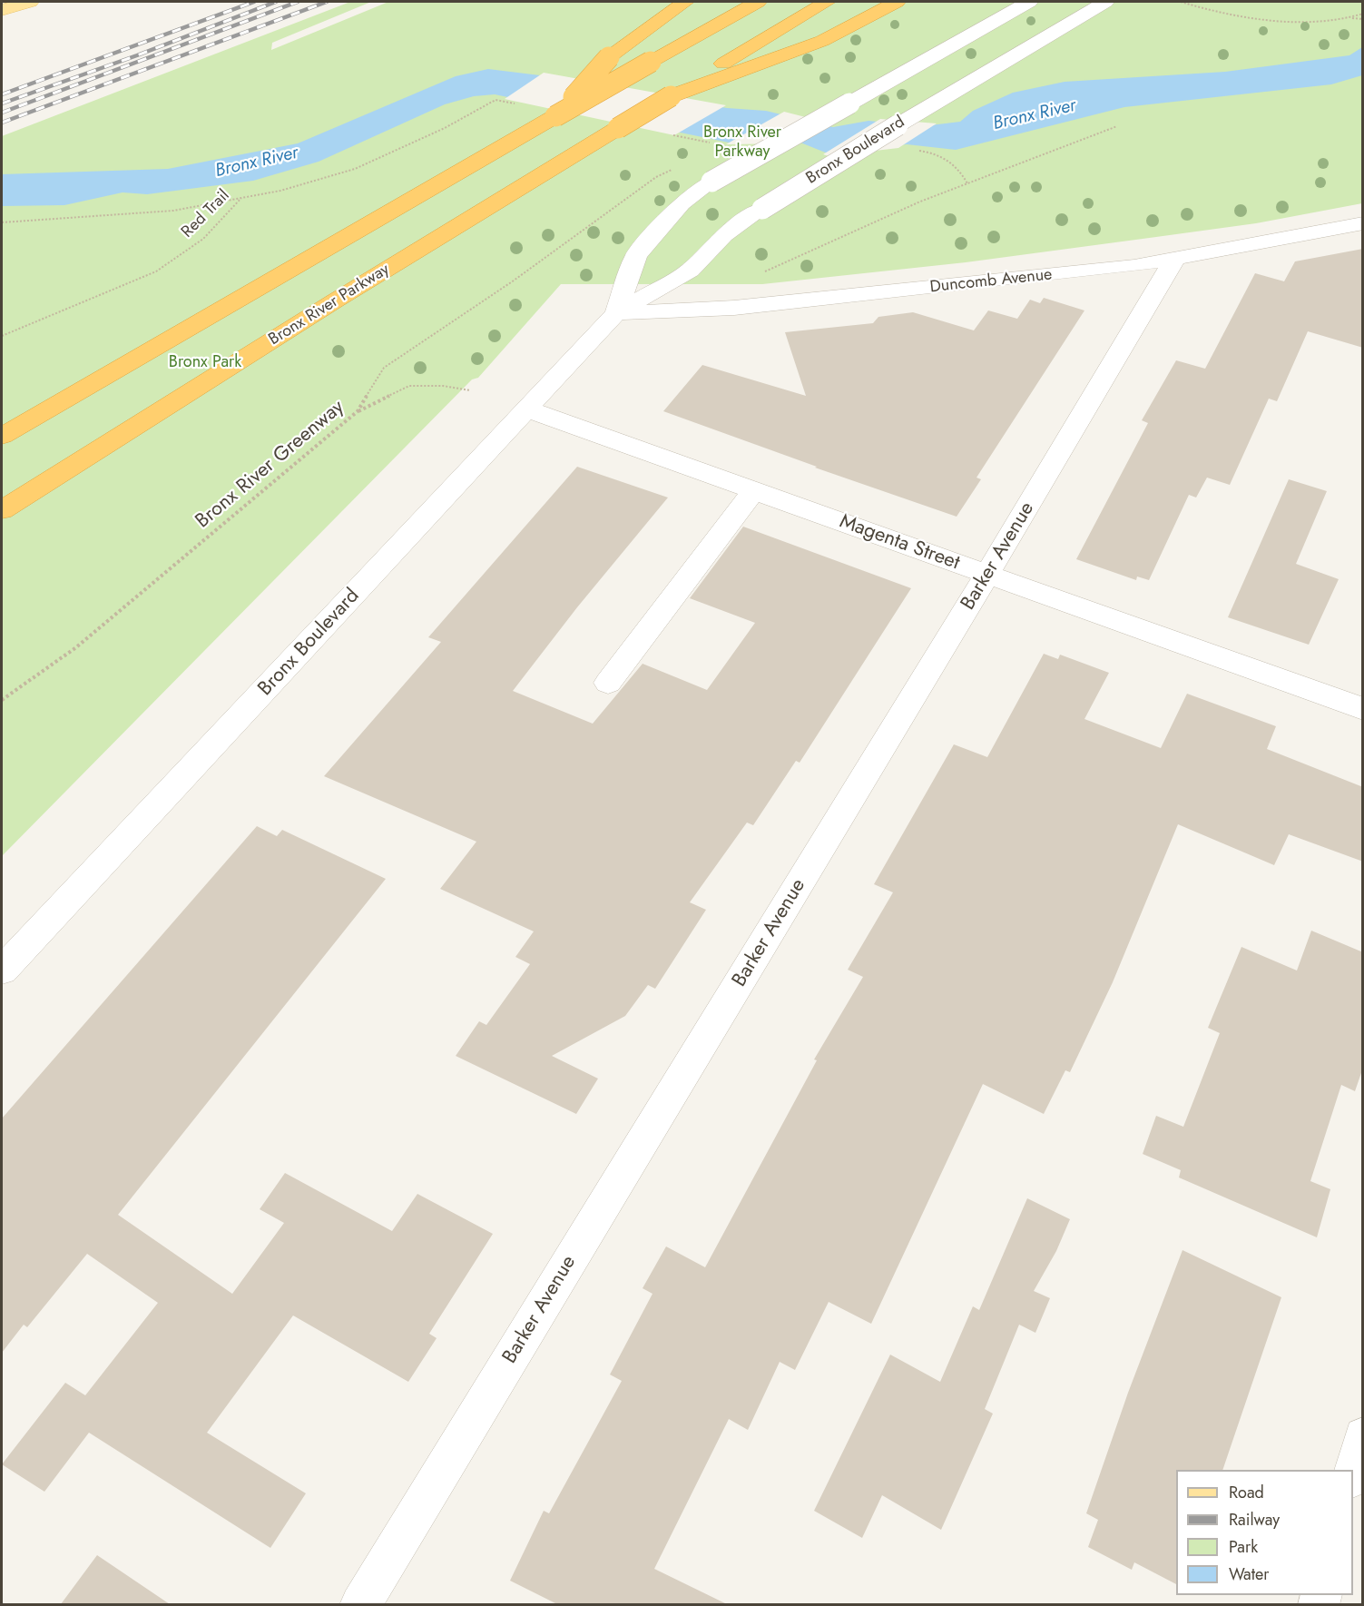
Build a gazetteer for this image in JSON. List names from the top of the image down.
{
  "streets": {
    "highway": ["Bronx River Parkway"],
    "street": [
      "Bronx Boulevard",
      "Duncomb Avenue",
      "Magenta Street",
      "Barker Avenue"
    ],
    "path": ["Red Trail", "Bronx River Greenway"]
  },
  "crossings": [
    ["Bronx Boulevard", "Duncomb Avenue"],
    ["Bronx Boulevard", "Magenta Street"],
    ["Duncomb Avenue", "Barker Avenue"],
    ["Magenta Street", "Barker Avenue"]
  ],
  "water": ["Bronx River"],
  "parks": ["Bronx River Parkway", "Bronx Park"],
  "legend": [
    "Road",
    "Railway",
    "Park",
    "Water"
  ]
}
